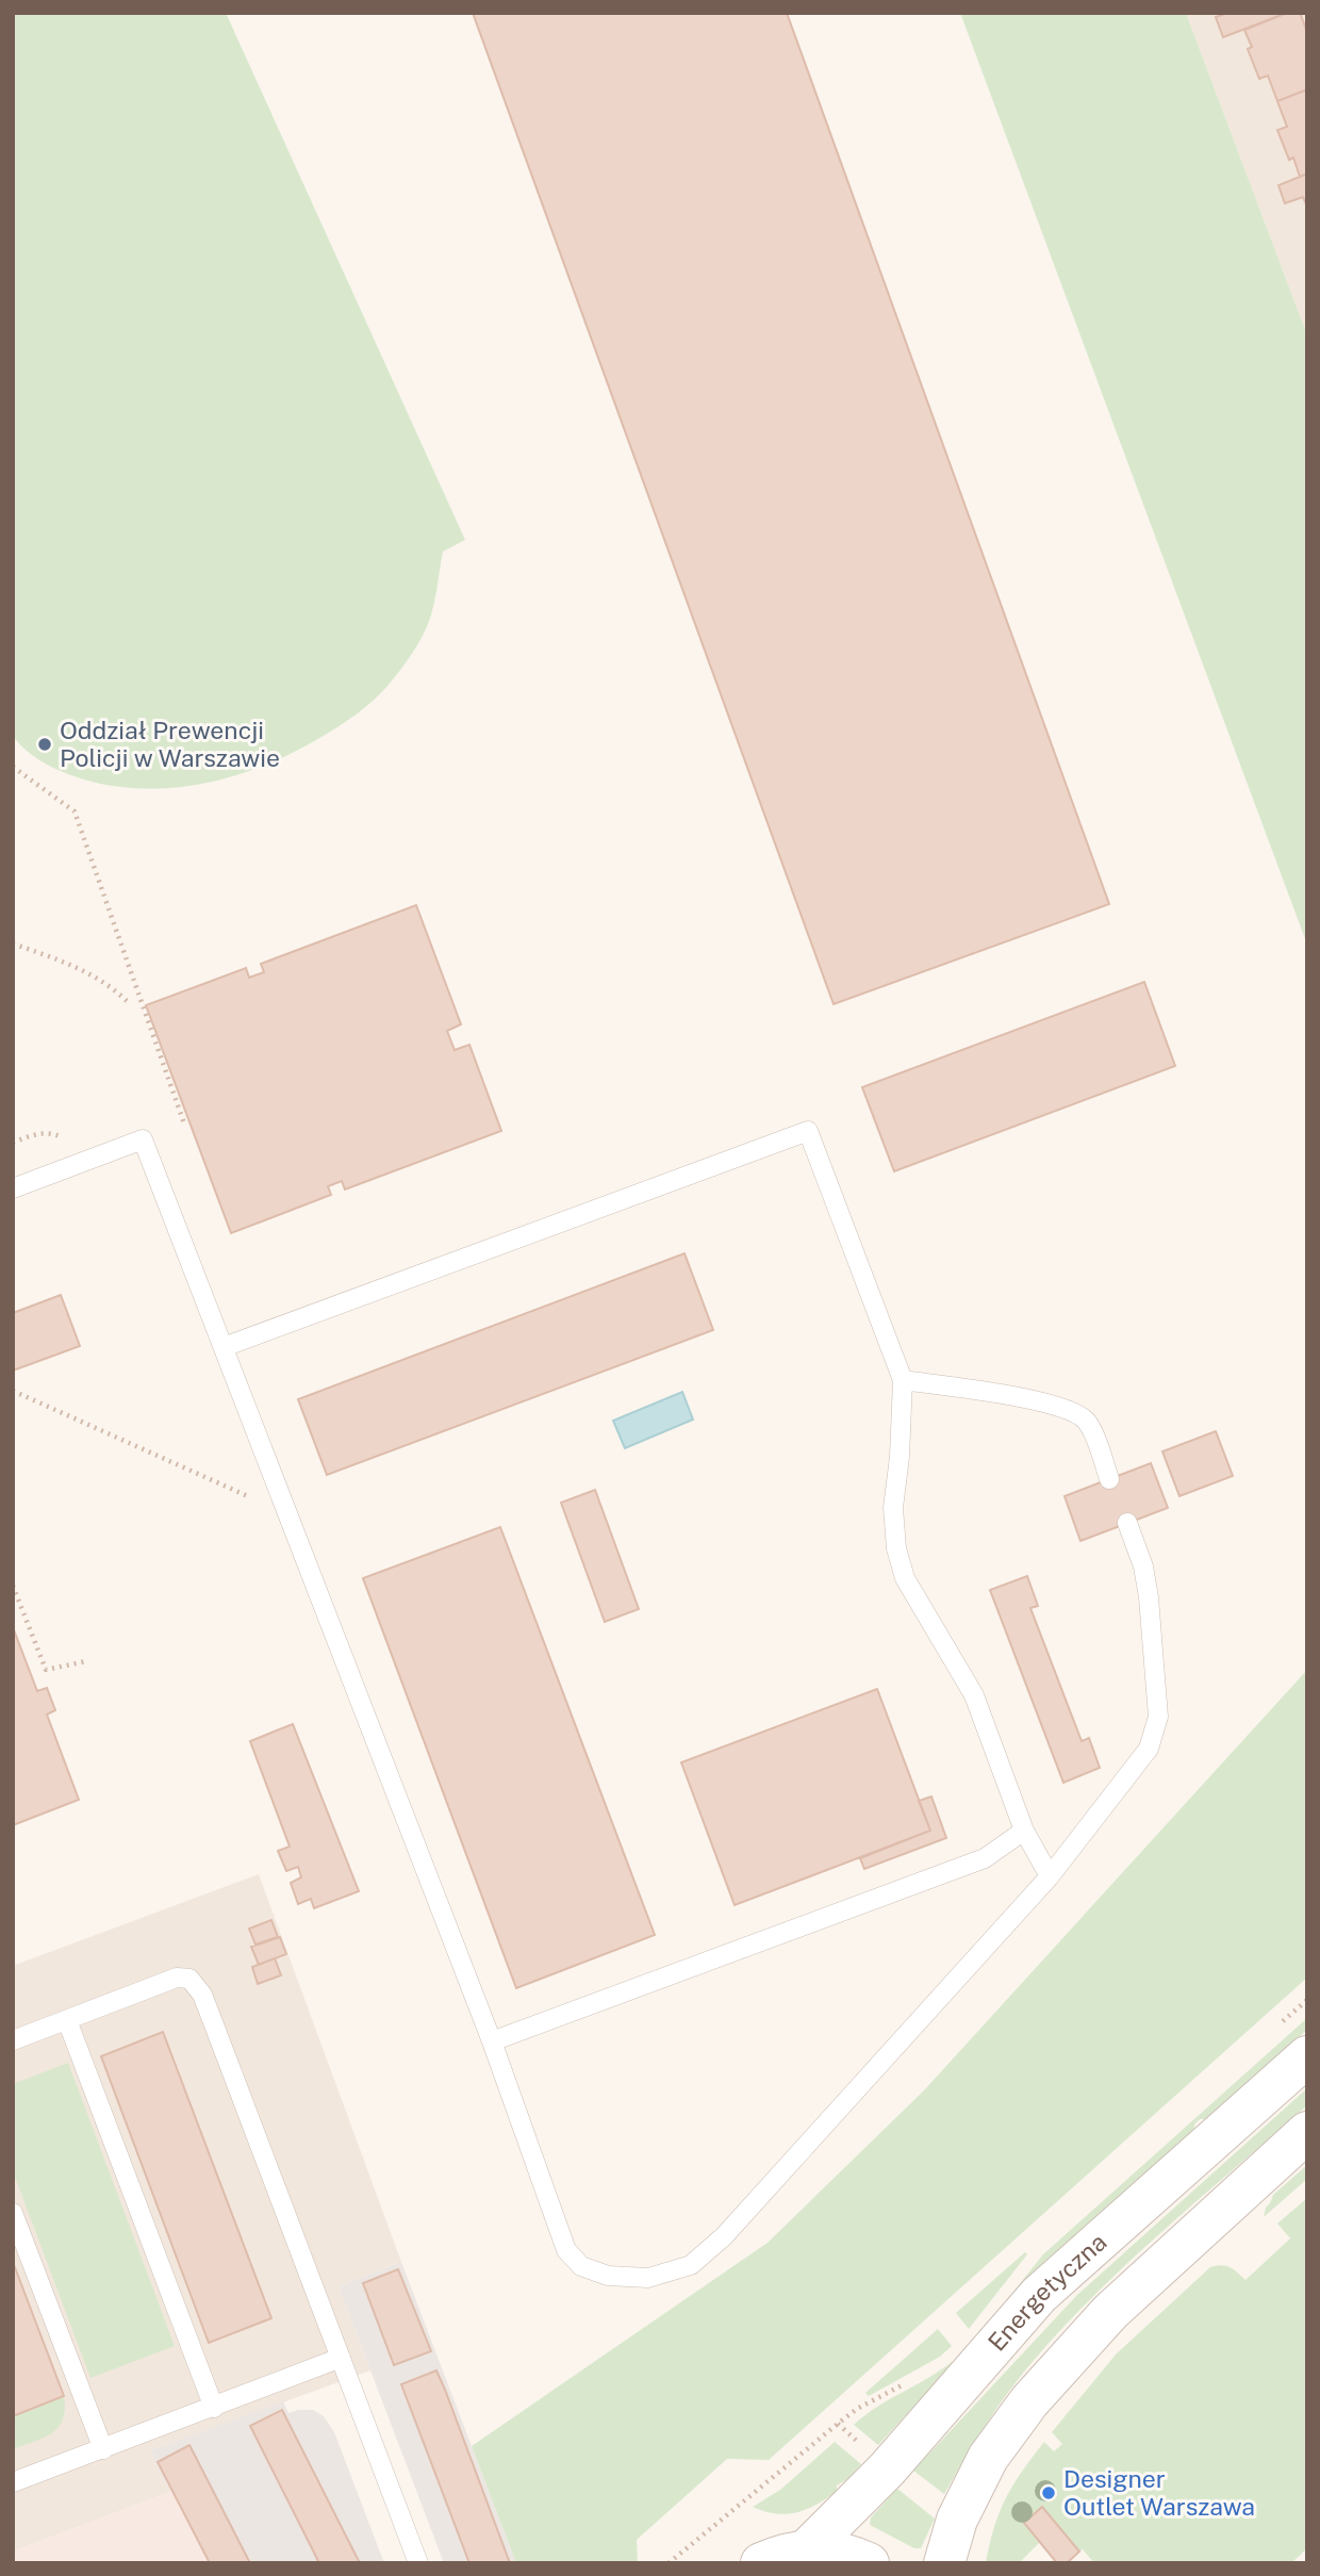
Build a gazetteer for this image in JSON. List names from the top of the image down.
{
  "streets": {
    "street": ["Energetyczna"]
  },
  "places": ["Oddział Prewencji Policji w Warszawie", "Designer Outlet Warszawa"]
}
